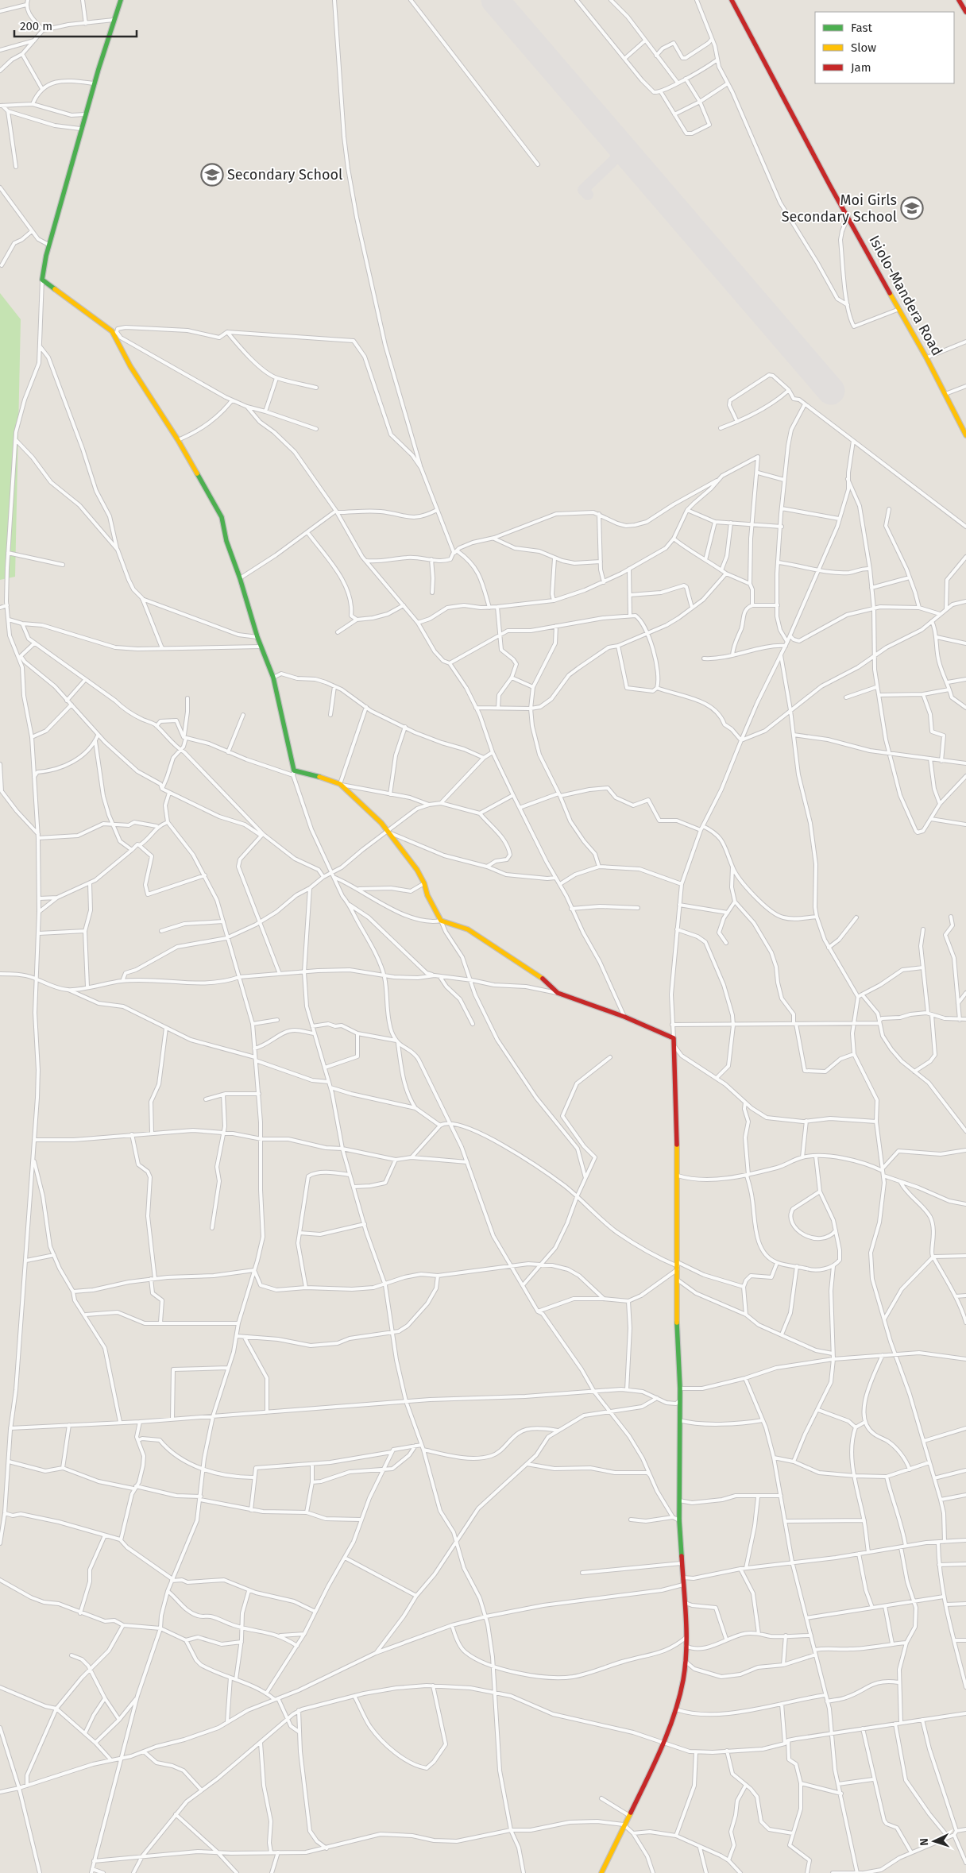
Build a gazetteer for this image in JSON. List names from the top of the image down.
{
  "streets": {
    "main road": ["Isiolo-Mandera Road"]
  },
  "places": {
    "school or university": ["Secondary School", "Moi Girls Secondary School"]
  },
  "legend": ["Fast", "Slow", "Jam"],
  "scale_bar": "200 m",
  "north": "left"
}
